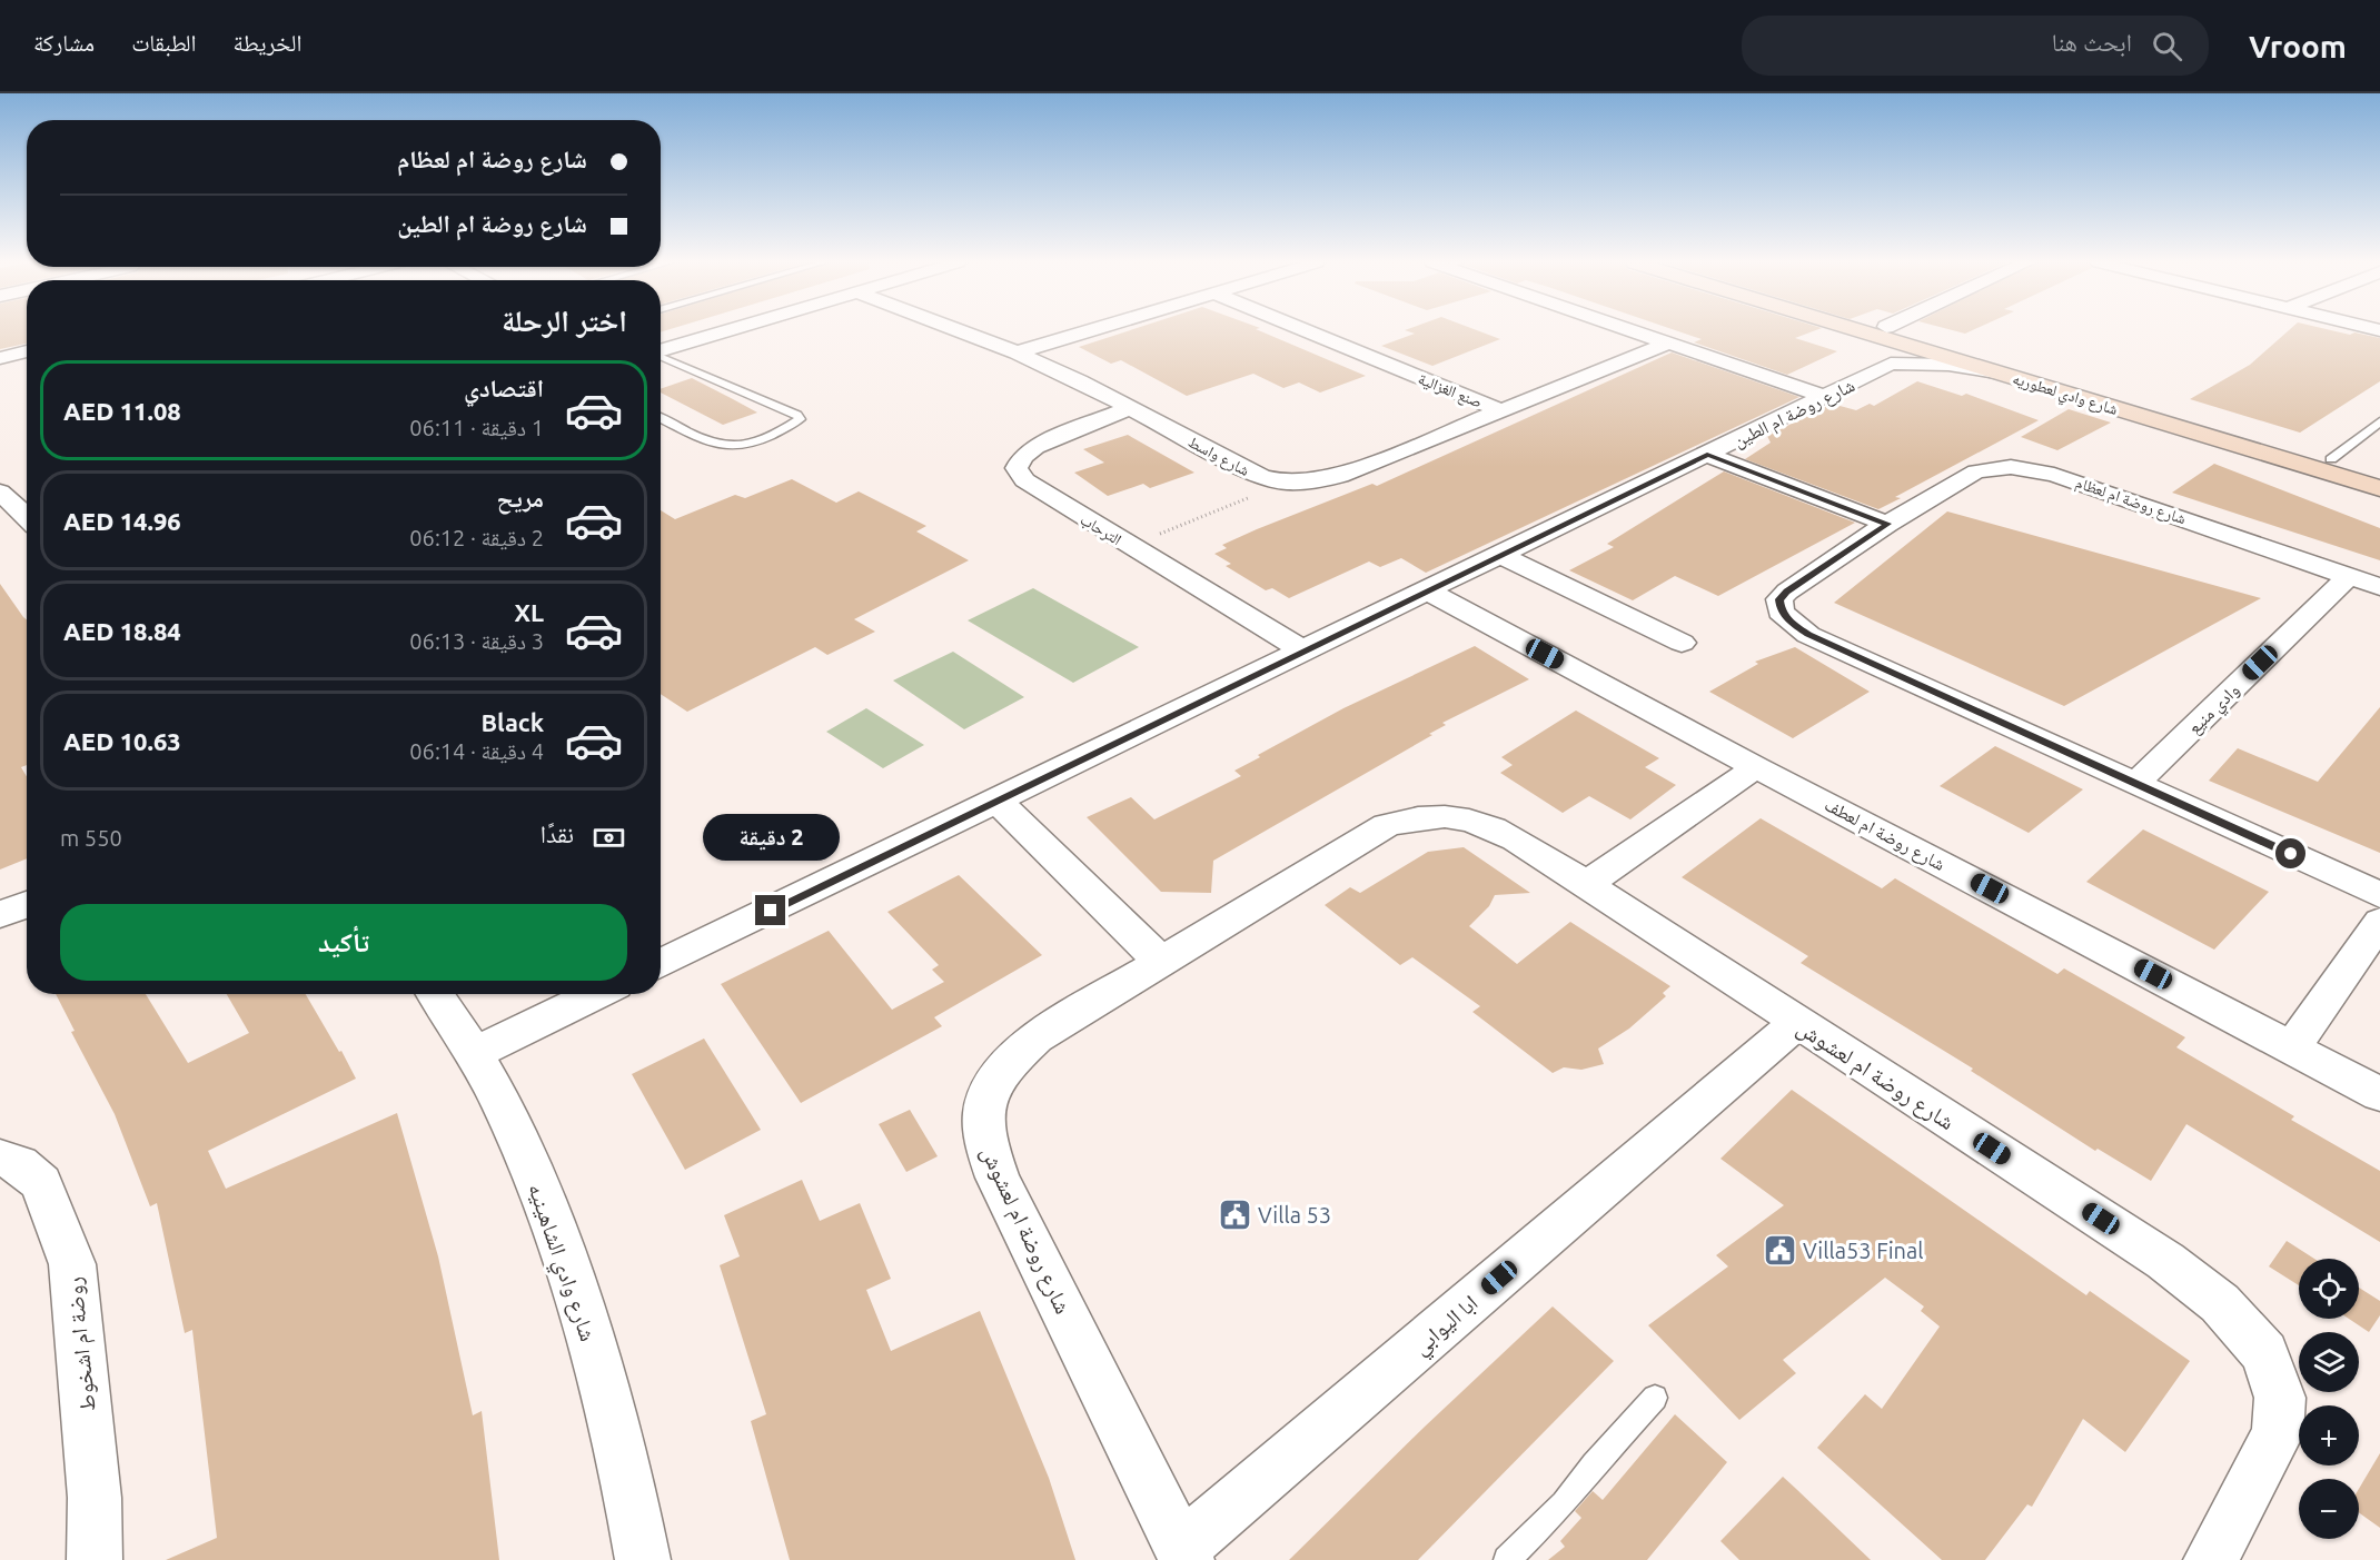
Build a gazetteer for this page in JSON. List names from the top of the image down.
{
  "streets": {
    "street": [
      "صنع الغزالية",
      "شارع وادي لعطوريه",
      "شارع روضة ام الطين",
      "شارع واسط",
      "شارع روضة ام لعظام",
      "الترحاب",
      "وادي منيع",
      "شارع روضة ام لعطف",
      "شارع روضة ام لعشوش",
      "شارع وادي الشاهينيه",
      "ابا اليوابي",
      "روضة ام اشخوط"
    ]
  },
  "crossings": [
    ["صنع الغزالية", "شارع واسط"],
    ["شارع وادي لعطوريه", "شارع روضة ام الطين"],
    ["شارع روضة ام الطين", "الترحاب"],
    ["شارع روضة ام الطين", "شارع روضة ام لعطف"],
    ["شارع واسط", "الترحاب"],
    ["شارع روضة ام لعظام", "وادي منيع"],
    ["شارع روضة ام لعشوش", "ابا اليوابي"]
  ],
  "places": {
    "public building": ["Villa 53", "Villa53 Final"]
  },
  "page": {
    "header": "Vroom",
    "search": "ابحث هنا",
    "nav": ["الخريطة", "الطبقات", "مشاركة"],
    "banner": ["شارع روضة ام لعظام", "شارع روضة ام الطين"],
    "heading": "اختر الرحلة",
    "list": [
      {
        "name": "اقتصادي",
        "note": "1 دقيقة · 06:11",
        "value": "AED 11.08"
      },
      {
        "name": "مريح",
        "note": "2 دقيقة · 06:12",
        "value": "AED 14.96"
      },
      {
        "name": "XL",
        "note": "3 دقيقة · 06:13",
        "value": "AED 18.84"
      },
      {
        "name": "Black",
        "note": "4 دقيقة · 06:14",
        "value": "AED 10.63"
      }
    ],
    "pay": ["نقدًا", "550 m"],
    "bubble": "2 دقيقة",
    "buttons": "تأكيد",
    "map_buttons": ["+", "−"]
  }
}
